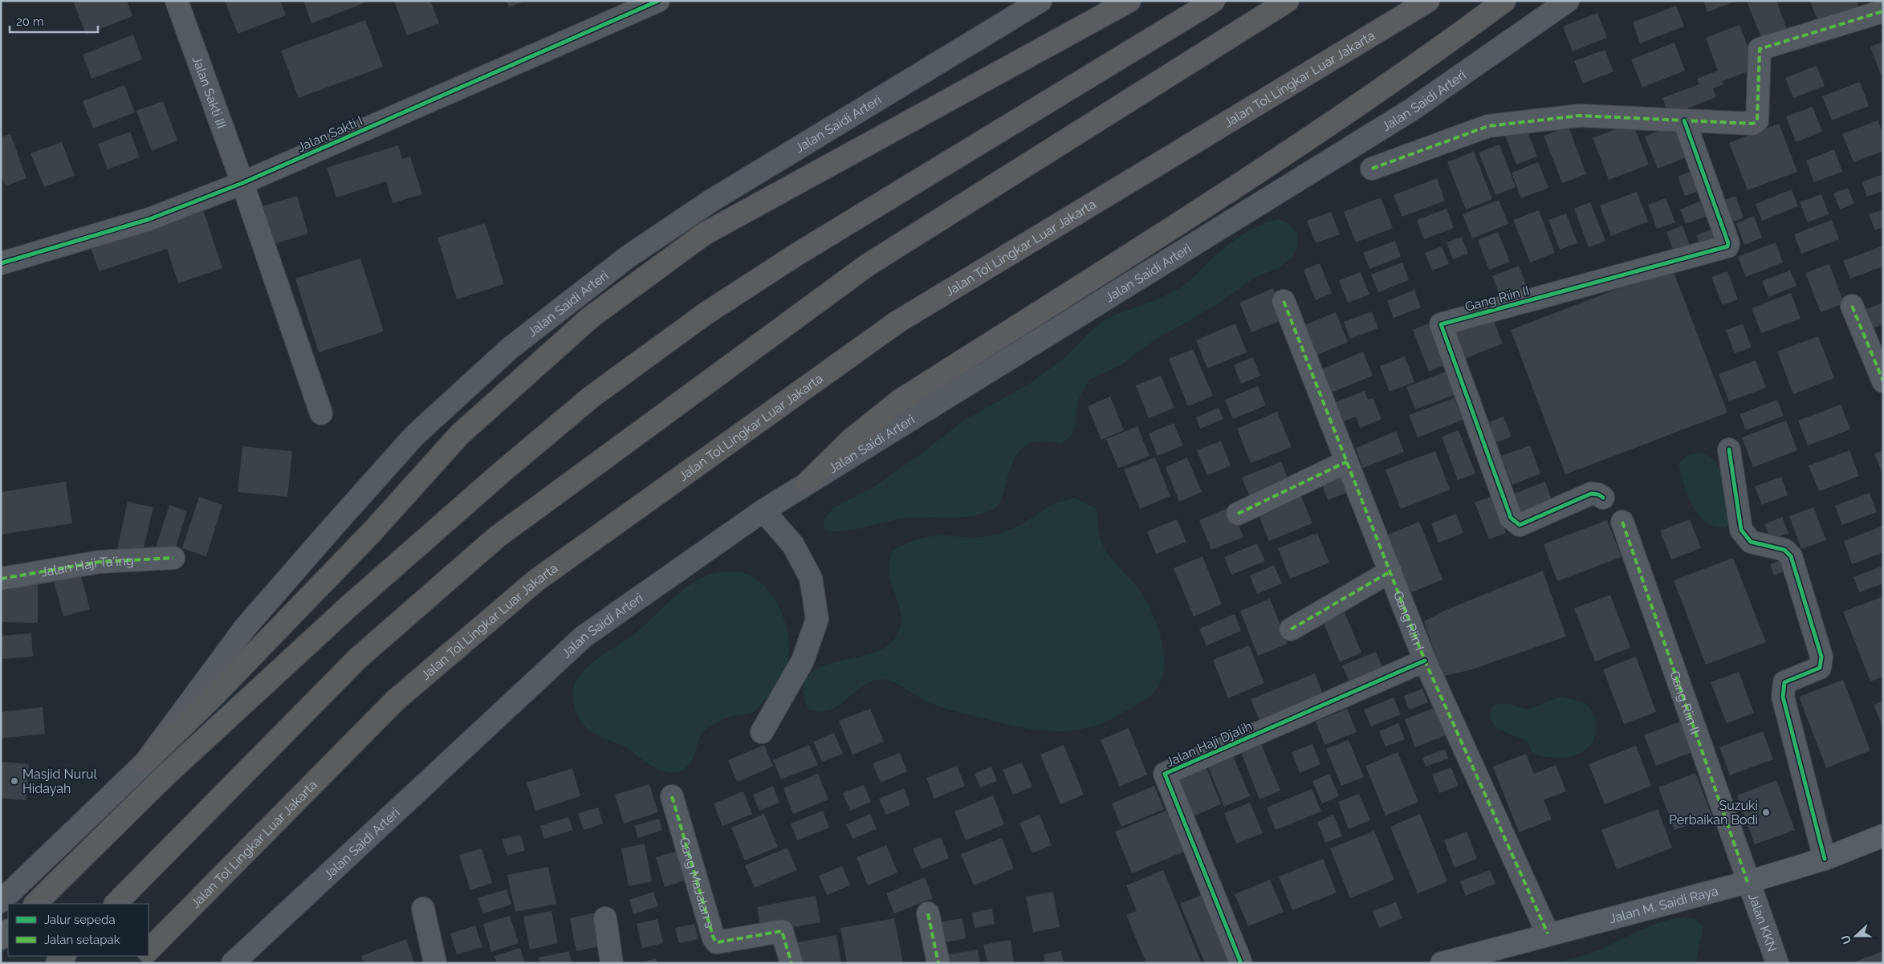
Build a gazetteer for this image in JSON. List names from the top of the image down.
{
  "streets": {
    "highway": ["Jalan Tol Lingkar Luar Jakarta"],
    "main road": ["Jalan Saidi Arteri"],
    "street": [
      "Jalan Sakti III",
      "Jalan Sakti I",
      "Gang Riin II",
      "Jalan Haji Ta'ing",
      "Gang Riin I",
      "Jalan Haji Djalih",
      "Gang MaJalan s",
      "Jalan M. Saidi Raya",
      "Jalan KKN"
    ]
  },
  "crossings": [
    ["Jalan Sakti III", "Jalan Sakti I"],
    ["Gang Riin II", "Jalan M. Saidi Raya"],
    ["Gang Riin II", "Jalan KKN"],
    ["Gang Riin I", "Jalan Haji Djalih"],
    ["Gang Riin I", "Jalan M. Saidi Raya"],
    ["Jalan M. Saidi Raya", "Jalan KKN"]
  ],
  "places": ["Masjid Nurul Hidayah", "Suzuki Perbaikan Bodi"],
  "legend": ["Jalur sepeda", "Jalan setapak"],
  "scale_bar": "20 m",
  "north": "left"
}
